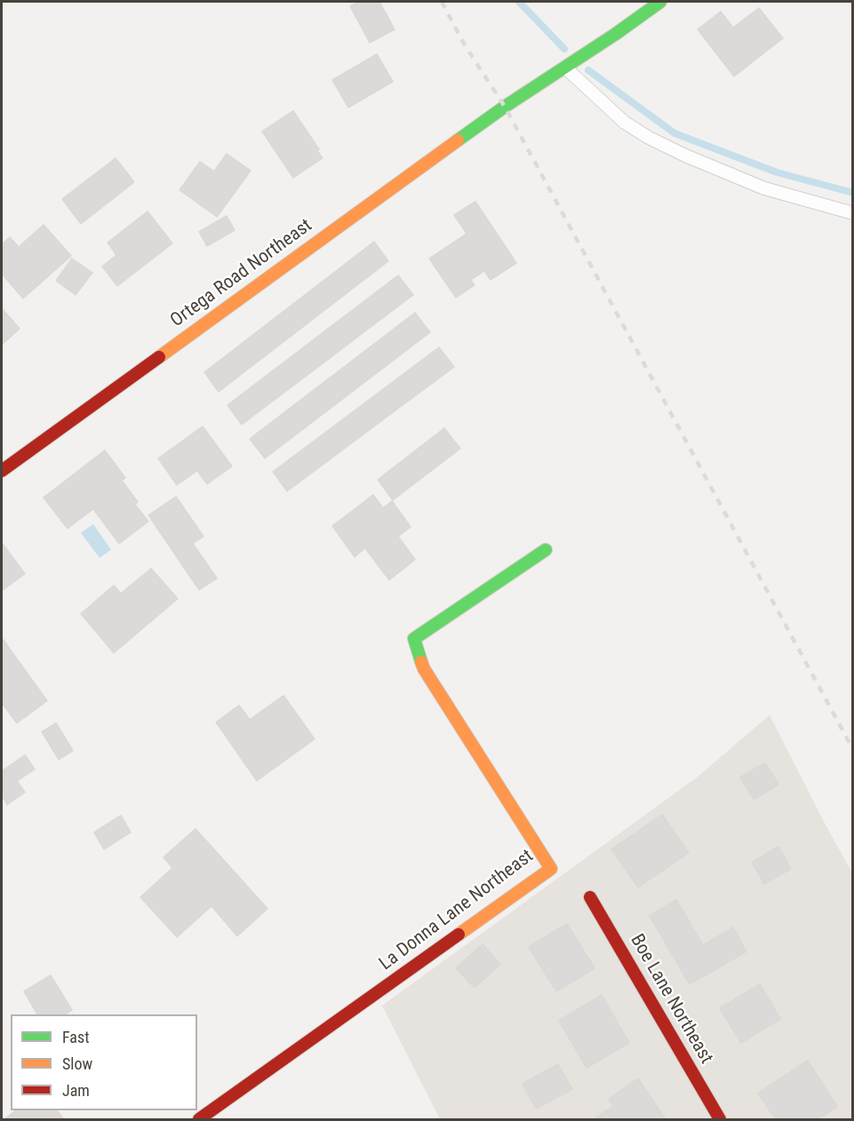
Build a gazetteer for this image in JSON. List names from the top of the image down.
{
  "streets": {
    "street": ["Ortega Road Northeast", "La Donna Lane Northeast", "Boe Lane Northeast"]
  },
  "legend": ["Fast", "Slow", "Jam"]
}
